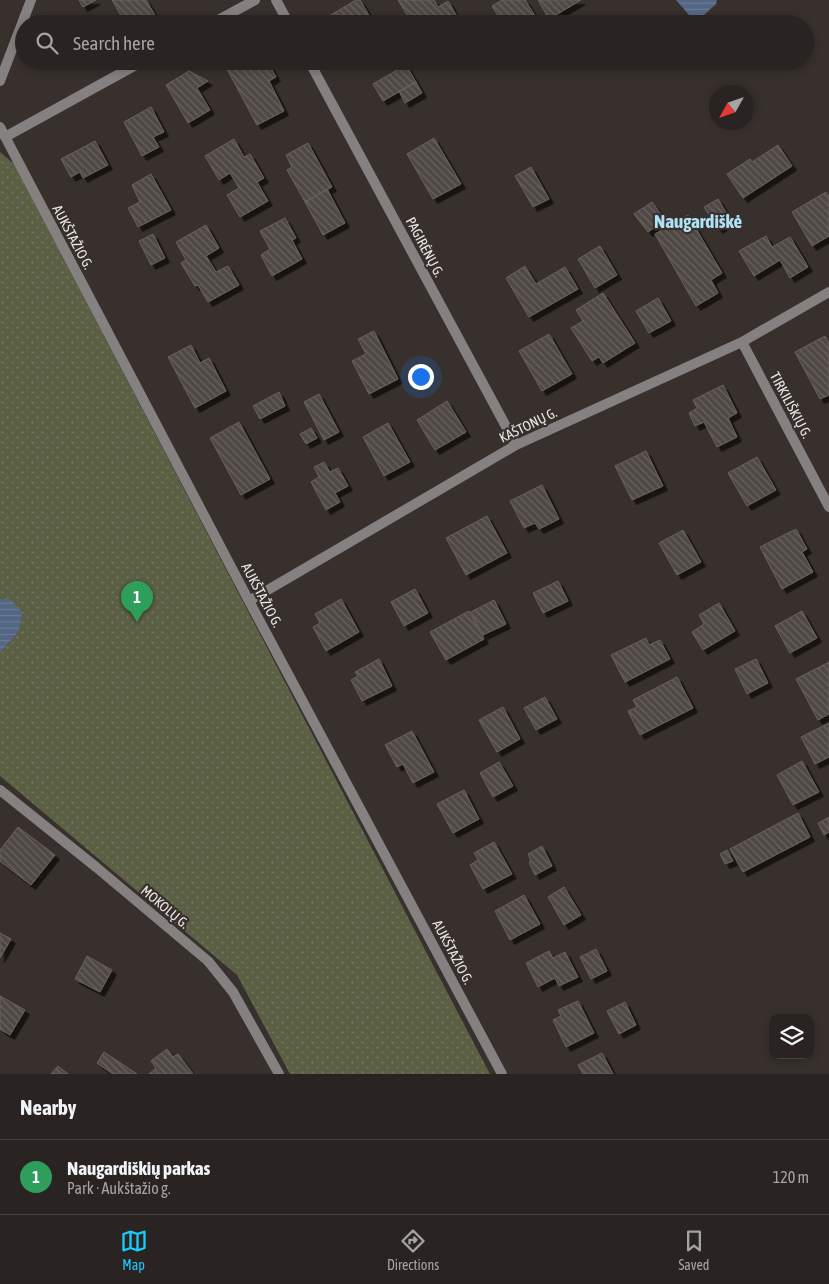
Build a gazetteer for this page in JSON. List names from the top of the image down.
{
  "streets": {
    "street": [
      "AUKŠTAŽIO G.",
      "PAGIRĖNŲ G.",
      "TIRKILIŠKIŲ G.",
      "KAŠTONŲ G.",
      "MOKOLŲ G."
    ]
  },
  "crossings": [
    ["AUKŠTAŽIO G.", "KAŠTONŲ G."],
    ["PAGIRĖNŲ G.", "KAŠTONŲ G."],
    ["TIRKILIŠKIŲ G.", "KAŠTONŲ G."]
  ],
  "districts": ["Naugardiškė"],
  "north": "bottom left",
  "page": {
    "search": "Search here",
    "pins": "1",
    "heading": "Nearby",
    "list": [
      {
        "mark": "1",
        "name": "Naugardiškių parkas",
        "note": "Park · Aukštažio g.",
        "value": "120 m"
      }
    ],
    "nav": ["Map", "Directions", "Saved"]
  }
}
